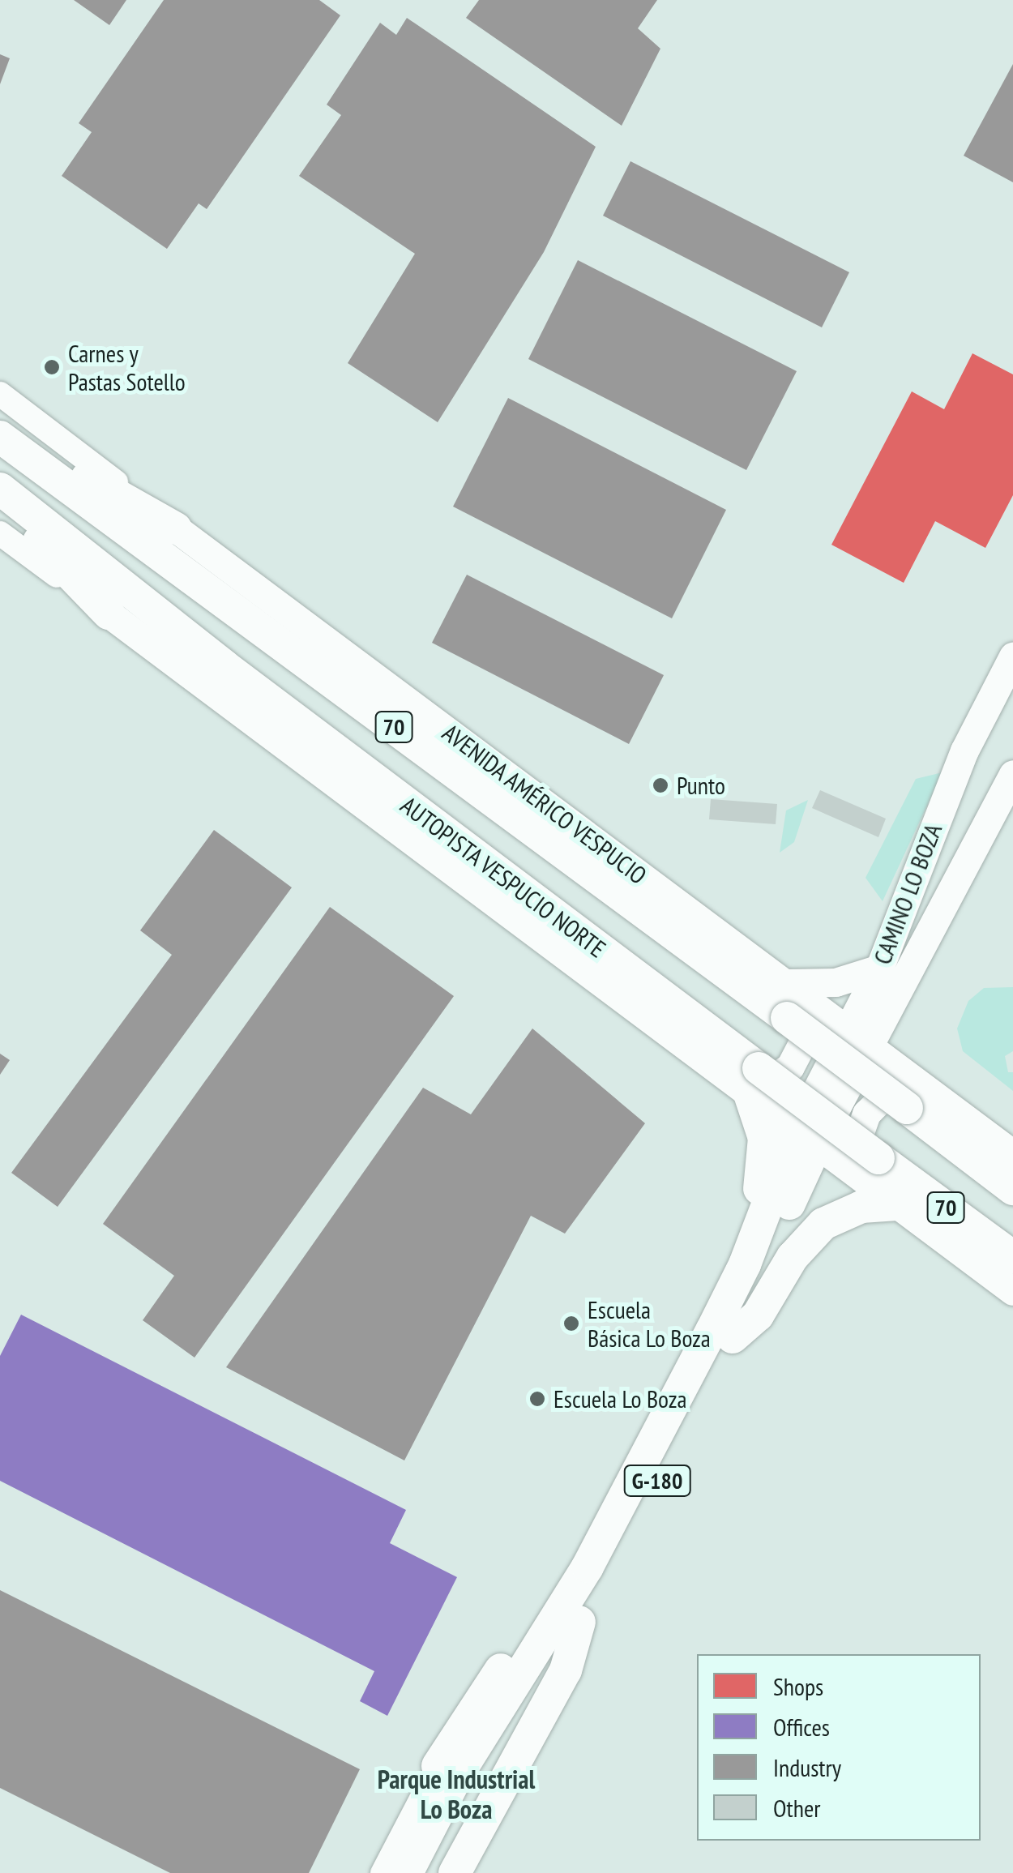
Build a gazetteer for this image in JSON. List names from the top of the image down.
{
  "streets": {
    "highway": ["70", "AUTOPISTA VESPUCIO NORTE", "G-180"],
    "main road": ["AVENIDA AMÉRICO VESPUCIO", "CAMINO LO BOZA"]
  },
  "crossings": [
    ["70", "AVENIDA AMÉRICO VESPUCIO"],
    ["AVENIDA AMÉRICO VESPUCIO", "CAMINO LO BOZA"],
    ["CAMINO LO BOZA", "G-180"]
  ],
  "districts": ["Parque Industrial Lo Boza"],
  "places": [
    "Carnes y Pastas Sotello",
    "Punto",
    "Escuela Básica Lo Boza",
    "Escuela Lo Boza"
  ],
  "legend": [
    "Shops",
    "Offices",
    "Industry",
    "Other"
  ]
}
